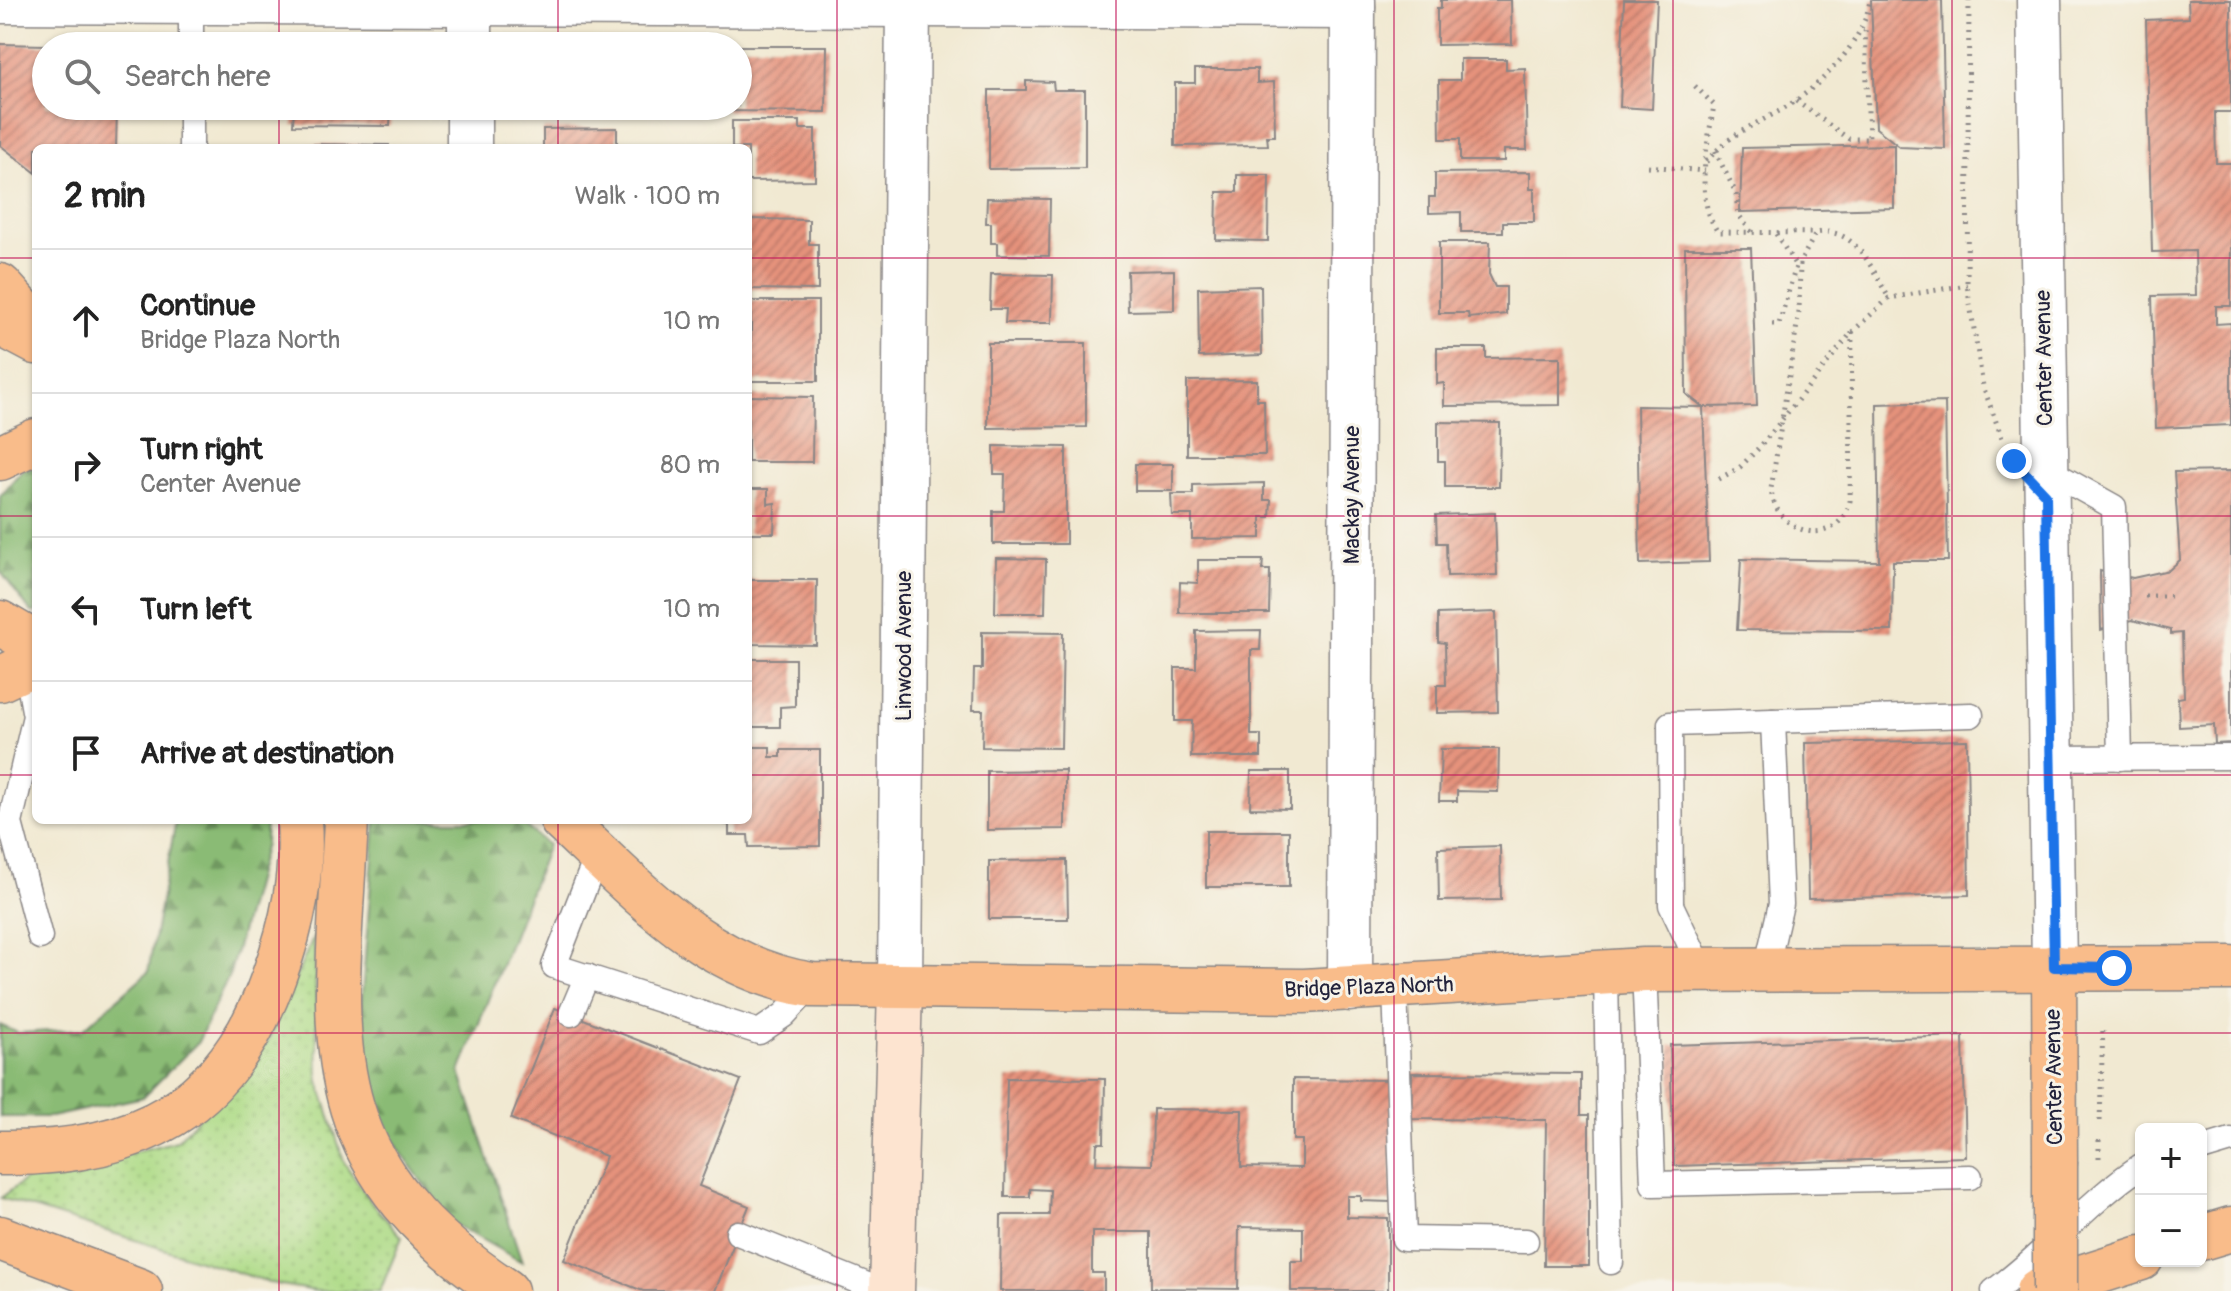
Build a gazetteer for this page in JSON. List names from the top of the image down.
{
  "streets": {
    "main road": ["Center Avenue", "Linwood Avenue", "Bridge Plaza North"],
    "street": ["Mackay Avenue"]
  },
  "crossings": [
    ["Center Avenue", "Bridge Plaza North"],
    ["Mackay Avenue", "Bridge Plaza North"],
    ["Linwood Avenue", "Bridge Plaza North"]
  ],
  "page": {
    "search": "Search here",
    "heading": ["2 min", "Walk · 100 m"],
    "list": [
      ["Continue", "Bridge Plaza North", "10 m"],
      ["Turn right", "Center Avenue", "80 m"],
      ["Turn left", "10 m"],
      "Arrive at destination"
    ],
    "map_buttons": ["+", "−"]
  }
}
